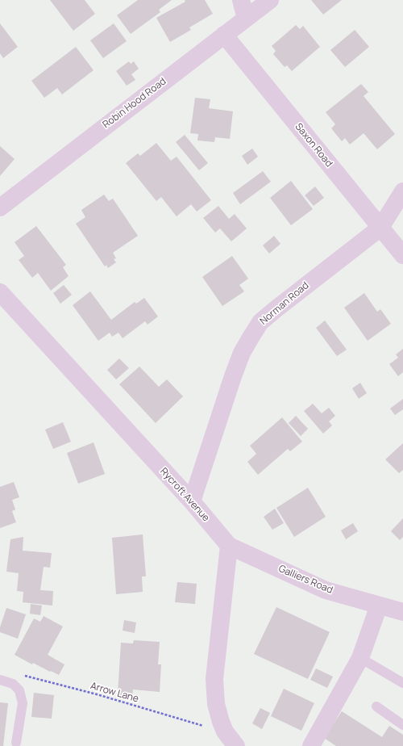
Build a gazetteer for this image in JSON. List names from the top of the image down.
{
  "streets": {
    "street": [
      "Robin Hood Road",
      "Saxon Road",
      "Norman Road",
      "Rycroft Avenue",
      "Galliers Road"
    ],
    "path": ["Arrow Lane"]
  },
  "crossings": [
    ["Robin Hood Road", "Saxon Road"],
    ["Saxon Road", "Norman Road"],
    ["Norman Road", "Rycroft Avenue"],
    ["Rycroft Avenue", "Galliers Road"]
  ]
}
